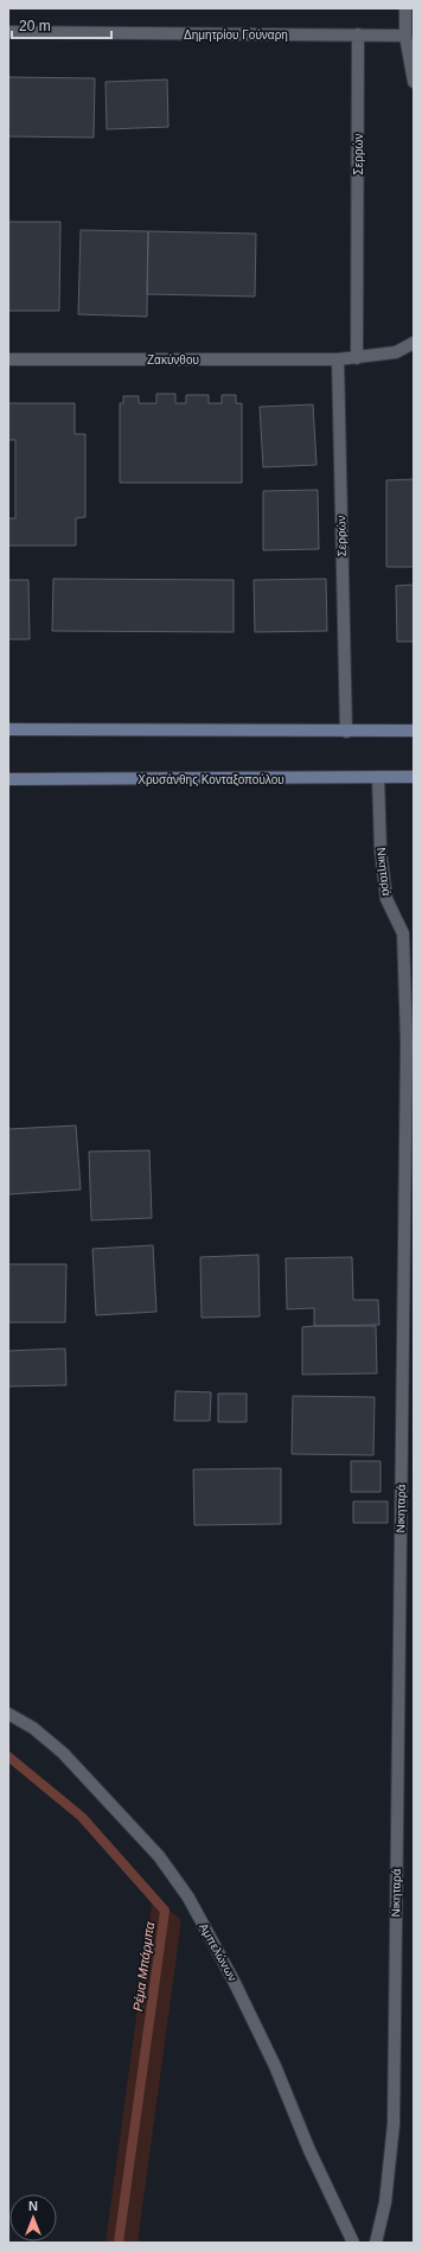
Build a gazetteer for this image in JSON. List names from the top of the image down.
{
  "streets": {
    "main road": ["Χρυσάνθης Κονταξοπούλου"],
    "street": [
      "Δημητρίου Γούναρη",
      "Σερρών",
      "Ζακύνθου",
      "Νικηταρά",
      "Αμπελώνων"
    ]
  },
  "crossings": [
    ["Δημητρίου Γούναρη", "Σερρών"],
    ["Σερρών", "Ζακύνθου"],
    ["Χρυσάνθης Κονταξοπούλου", "Νικηταρά"]
  ],
  "water": ["Ρέμα Μπάρμπα"],
  "scale_bar": "20 m",
  "north": "top"
}
